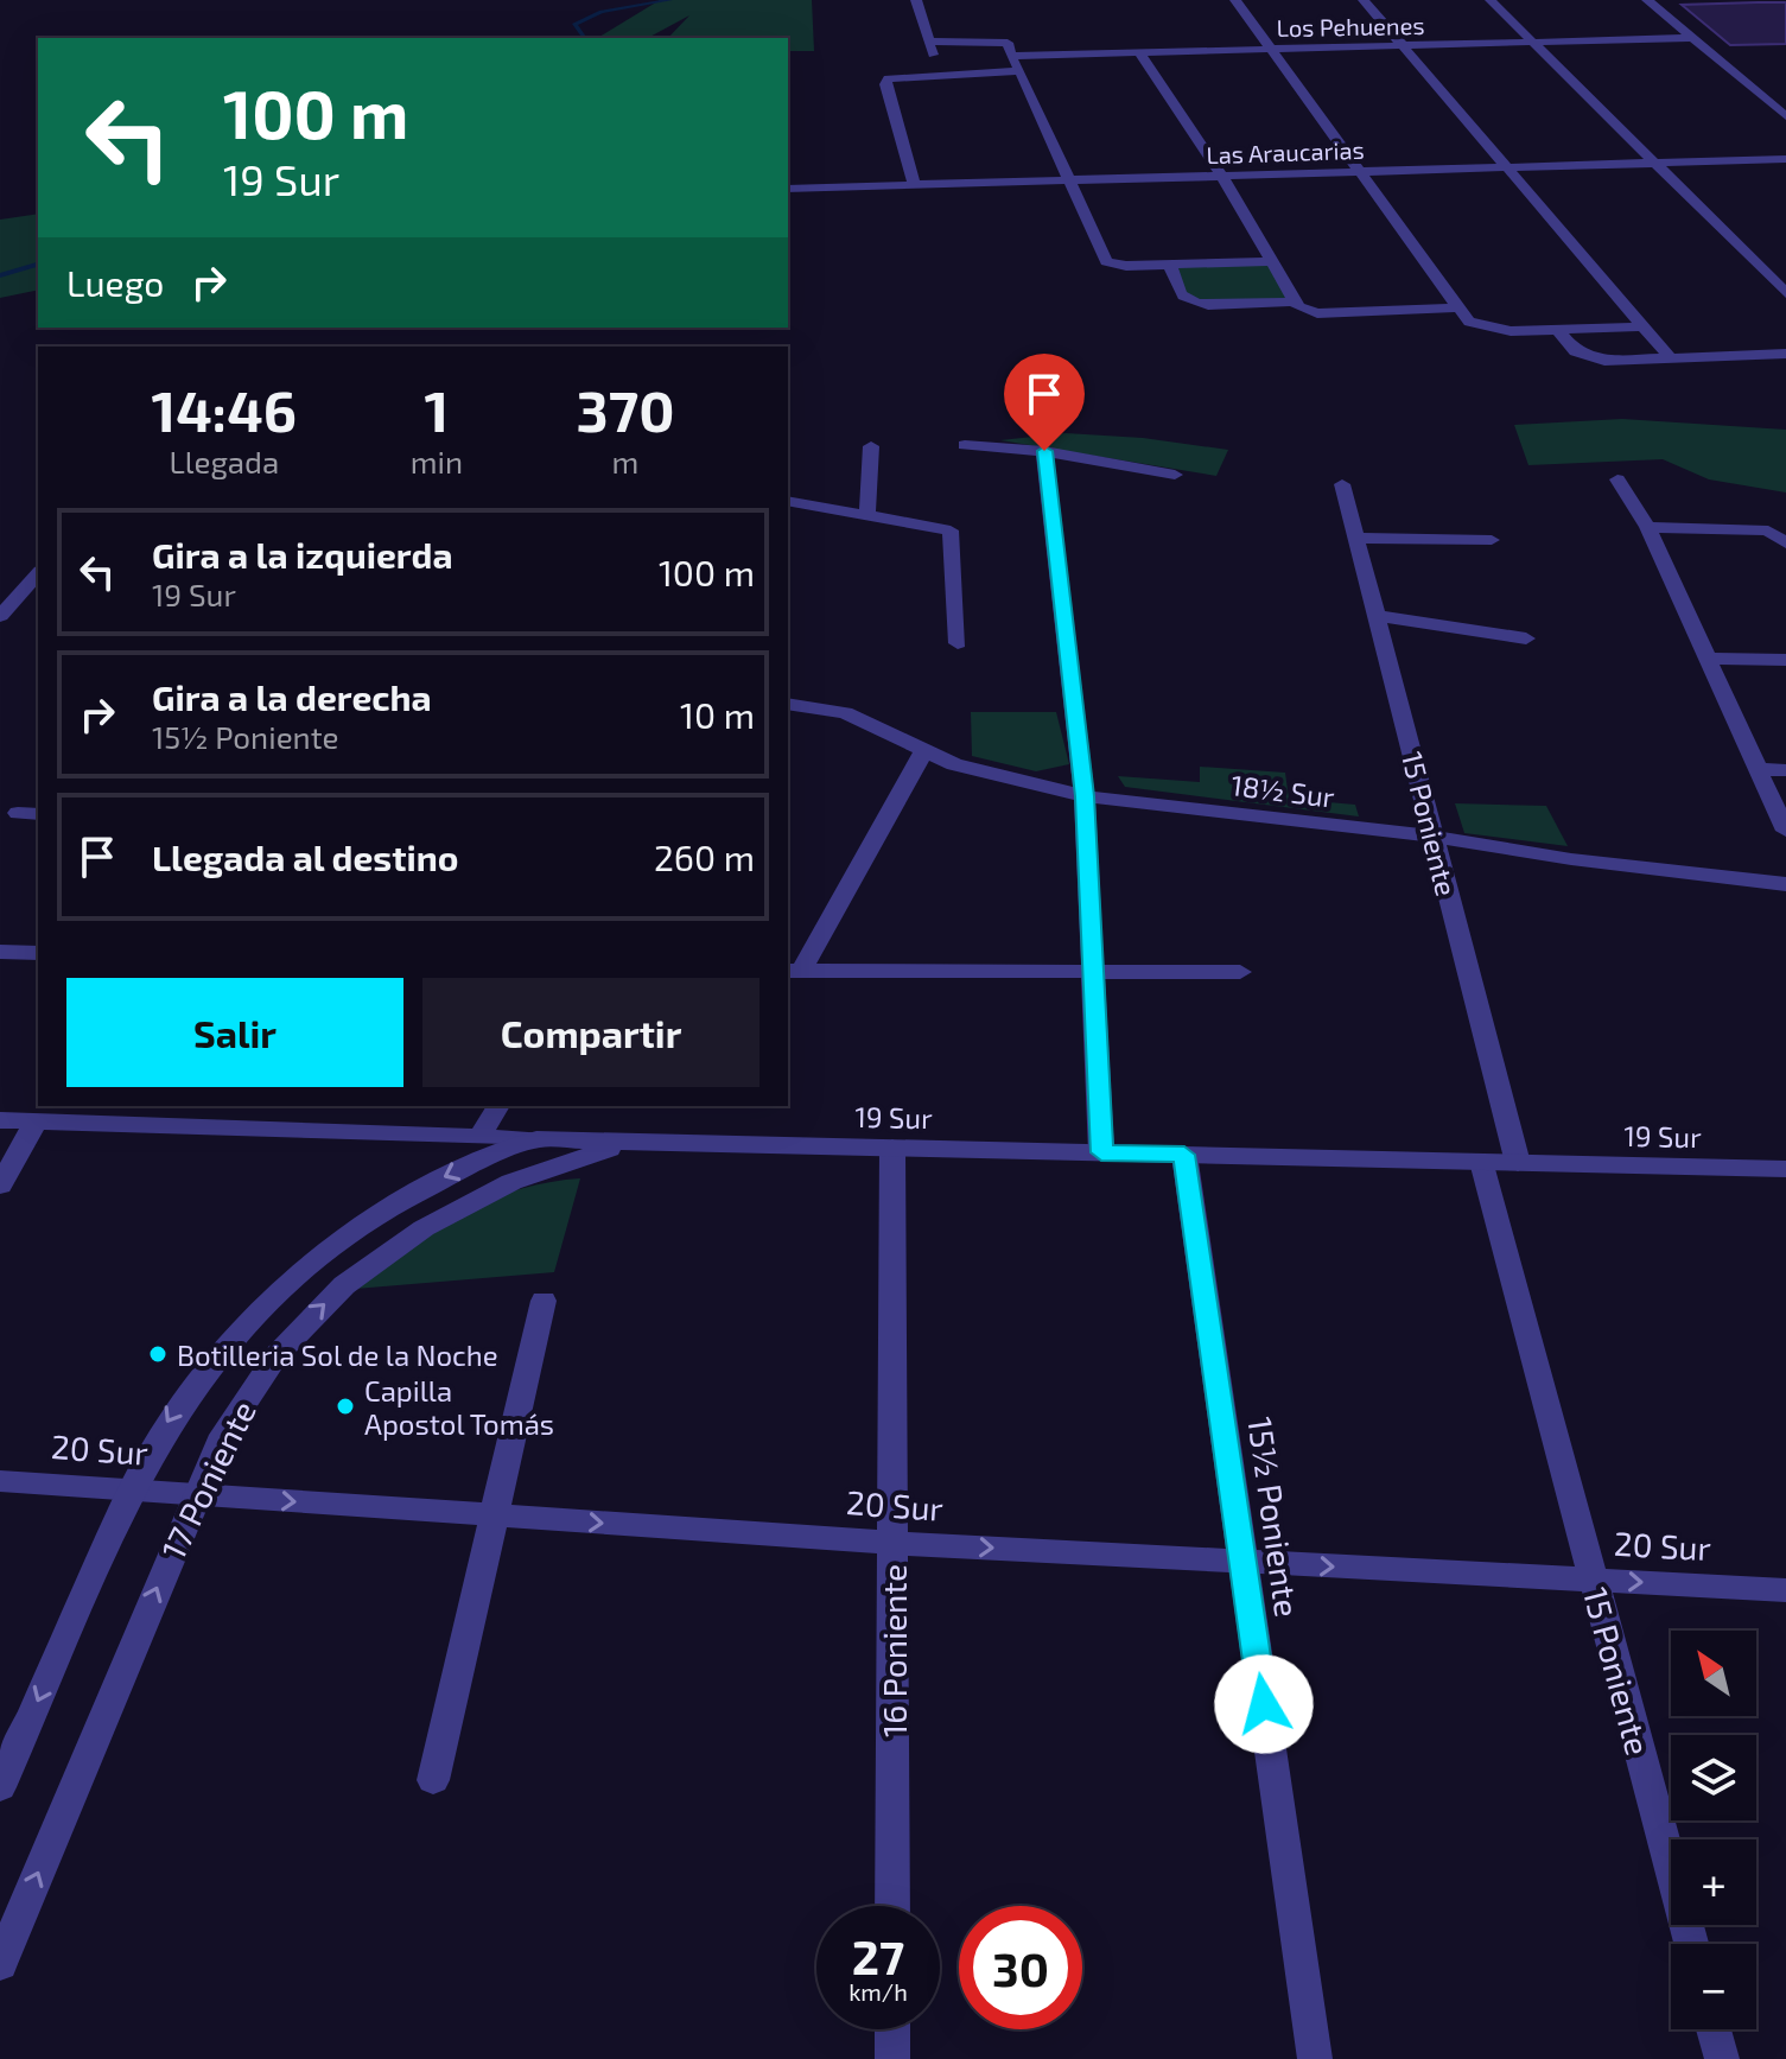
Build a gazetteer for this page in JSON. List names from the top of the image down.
{
  "streets": {
    "street": [
      "Los Pehuenes",
      "Las Araucarias",
      "18½ Sur",
      "15 Poniente",
      "19 Sur",
      "20 Sur",
      "17 Poniente",
      "15½ Poniente",
      "16 Poniente"
    ]
  },
  "crossings": [
    ["18½ Sur", "15 Poniente"],
    ["15 Poniente", "19 Sur"],
    ["15 Poniente", "20 Sur"],
    ["19 Sur", "17 Poniente"],
    ["19 Sur", "15½ Poniente"],
    ["19 Sur", "16 Poniente"],
    ["20 Sur", "17 Poniente"],
    ["20 Sur", "15½ Poniente"],
    ["20 Sur", "16 Poniente"]
  ],
  "one_way": ["20 Sur"],
  "places": ["Botilleria Sol de la Noche", "Capilla Apostol Tomás"],
  "north": "top left",
  "page": {
    "turn": ["100 m", "19 Sur"],
    "then": "Luego",
    "eta": [
      "14:46",
      "Llegada",
      "1",
      "min",
      "370",
      "m"
    ],
    "list": [
      {
        "name": "Gira a la izquierda",
        "note": "19 Sur",
        "value": "100 m"
      },
      {
        "name": "Gira a la derecha",
        "note": "15½ Poniente",
        "value": "10 m"
      },
      {
        "name": "Llegada al destino",
        "value": "260 m"
      }
    ],
    "buttons": ["Salir", "Compartir"],
    "map_buttons": ["+", "−"],
    "speed": "27 km/h",
    "limit": "30"
  }
}
